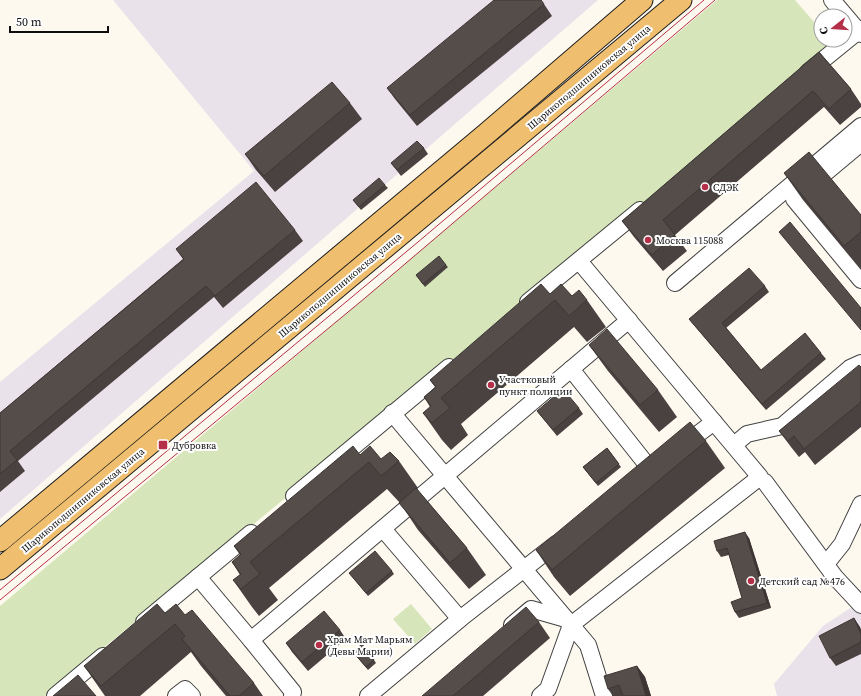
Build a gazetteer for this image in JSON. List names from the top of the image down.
{
  "streets": {
    "main road": ["Шарикоподшипниковская улица"]
  },
  "places": {
    "other": [
      "СДЭК",
      "Москва 115088",
      "Участковый пункт полиции",
      "Детский сад №476",
      "Храм Мат Марьям (Девы Марии)"
    ],
    "transit": ["Дубровка"]
  },
  "scale_bar": "50 m",
  "north": "left"
}
